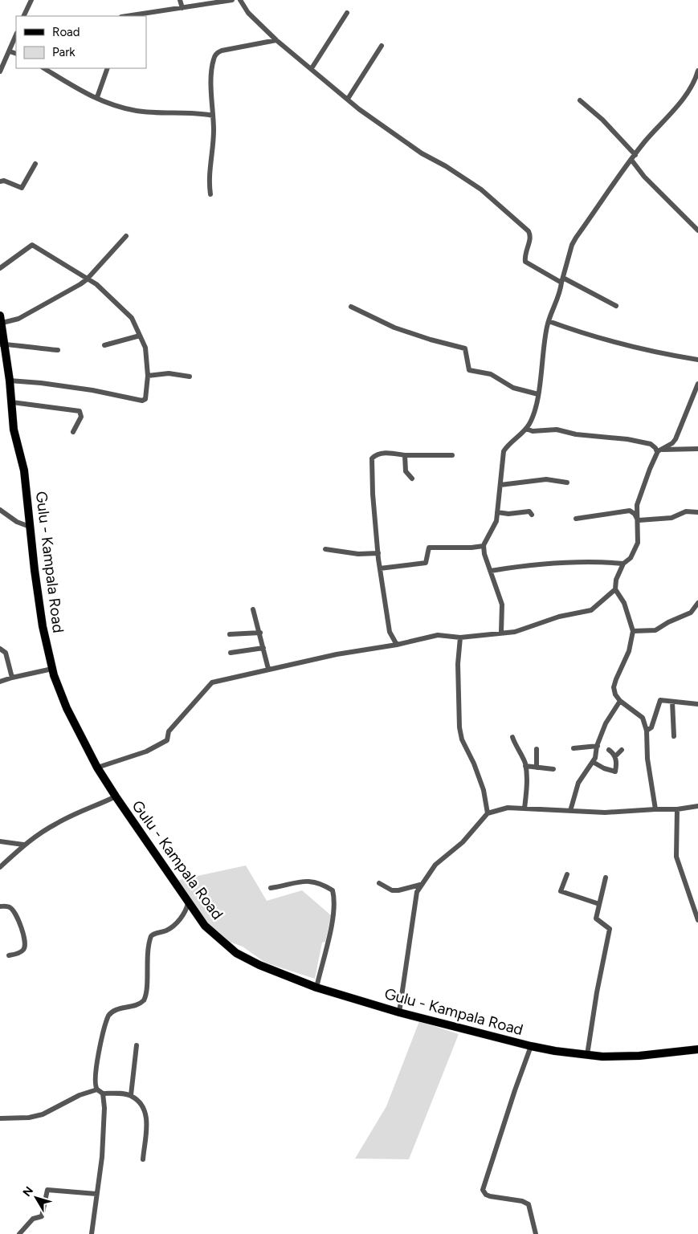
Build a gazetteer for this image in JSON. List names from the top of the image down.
{
  "streets": {
    "main road": ["Gulu - Kampala Road"]
  },
  "legend": ["Road", "Park"],
  "north": "top left"
}
